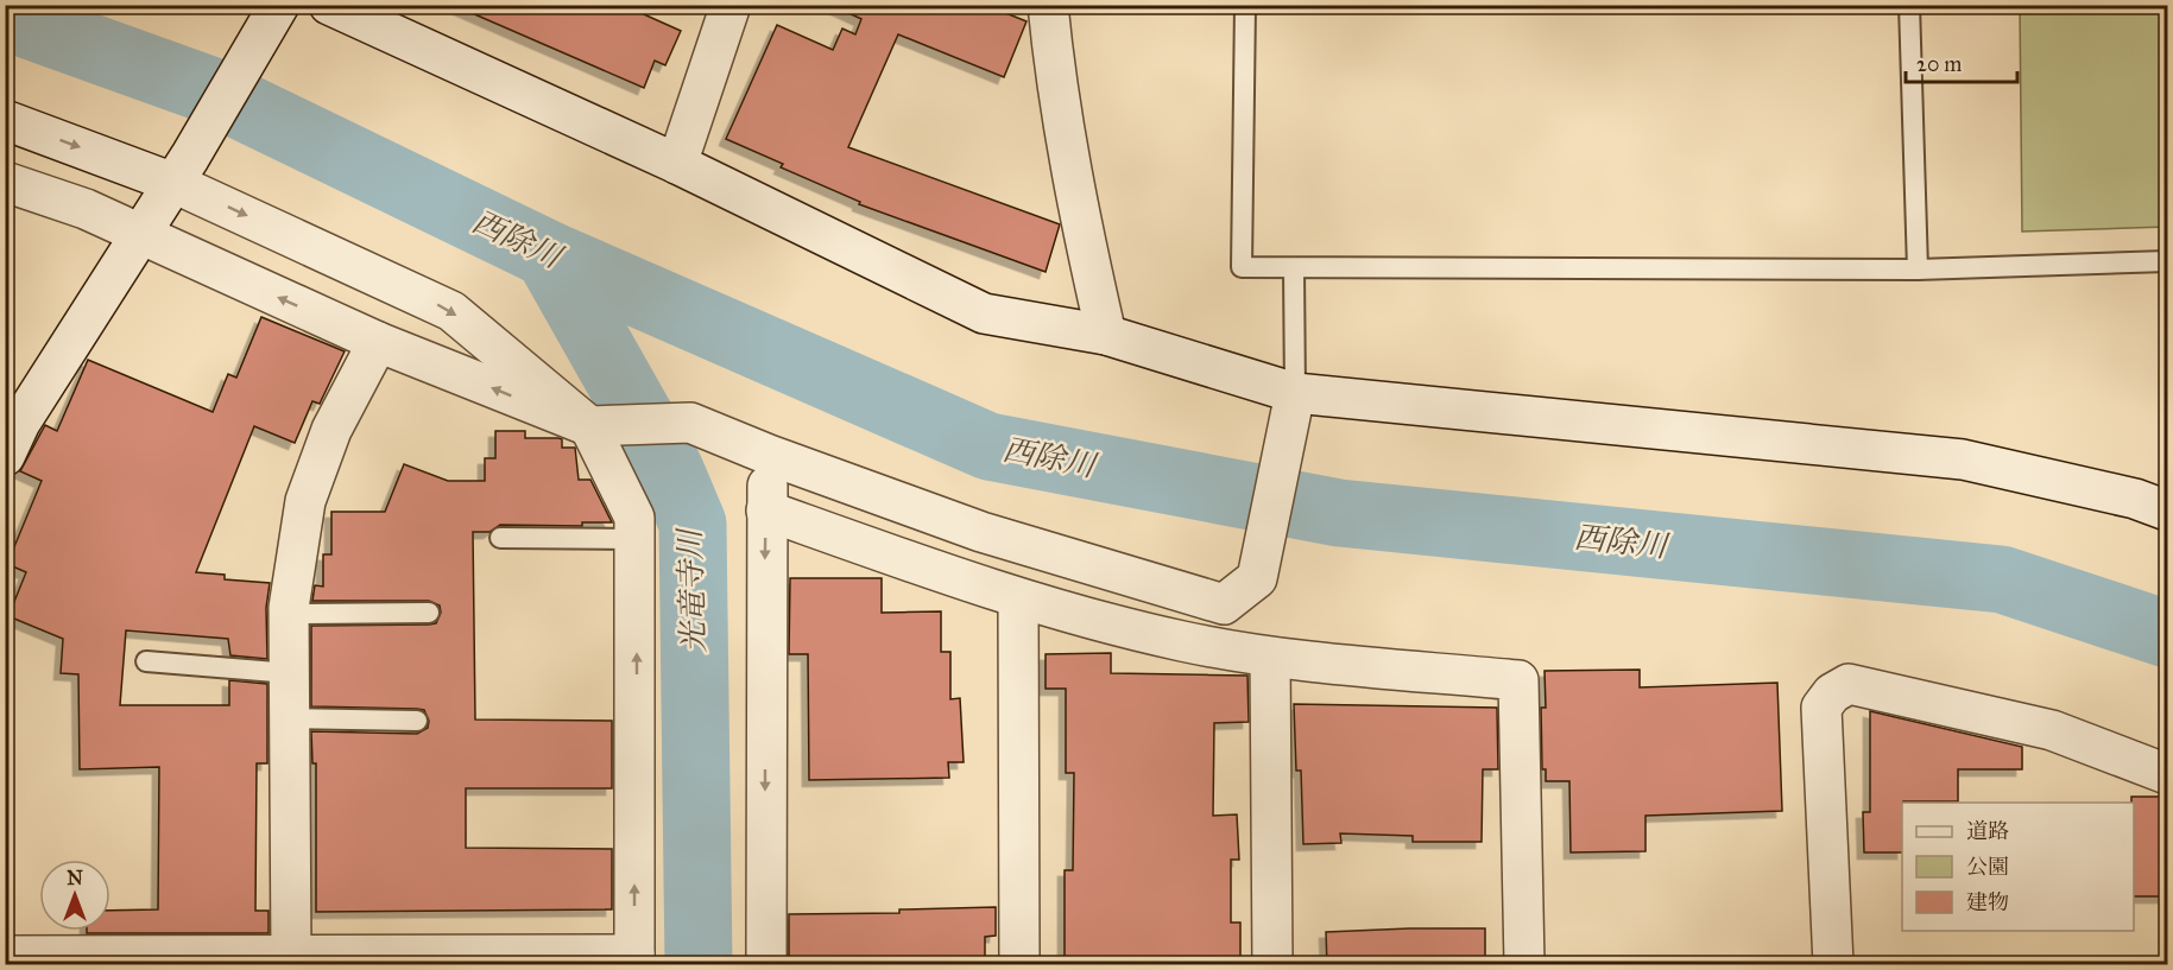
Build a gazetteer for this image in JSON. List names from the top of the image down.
{
  "water": ["西除川", "光竜寺川"],
  "legend": ["道路", "公園", "建物"],
  "scale_bar": "20 m",
  "north": "top"
}
